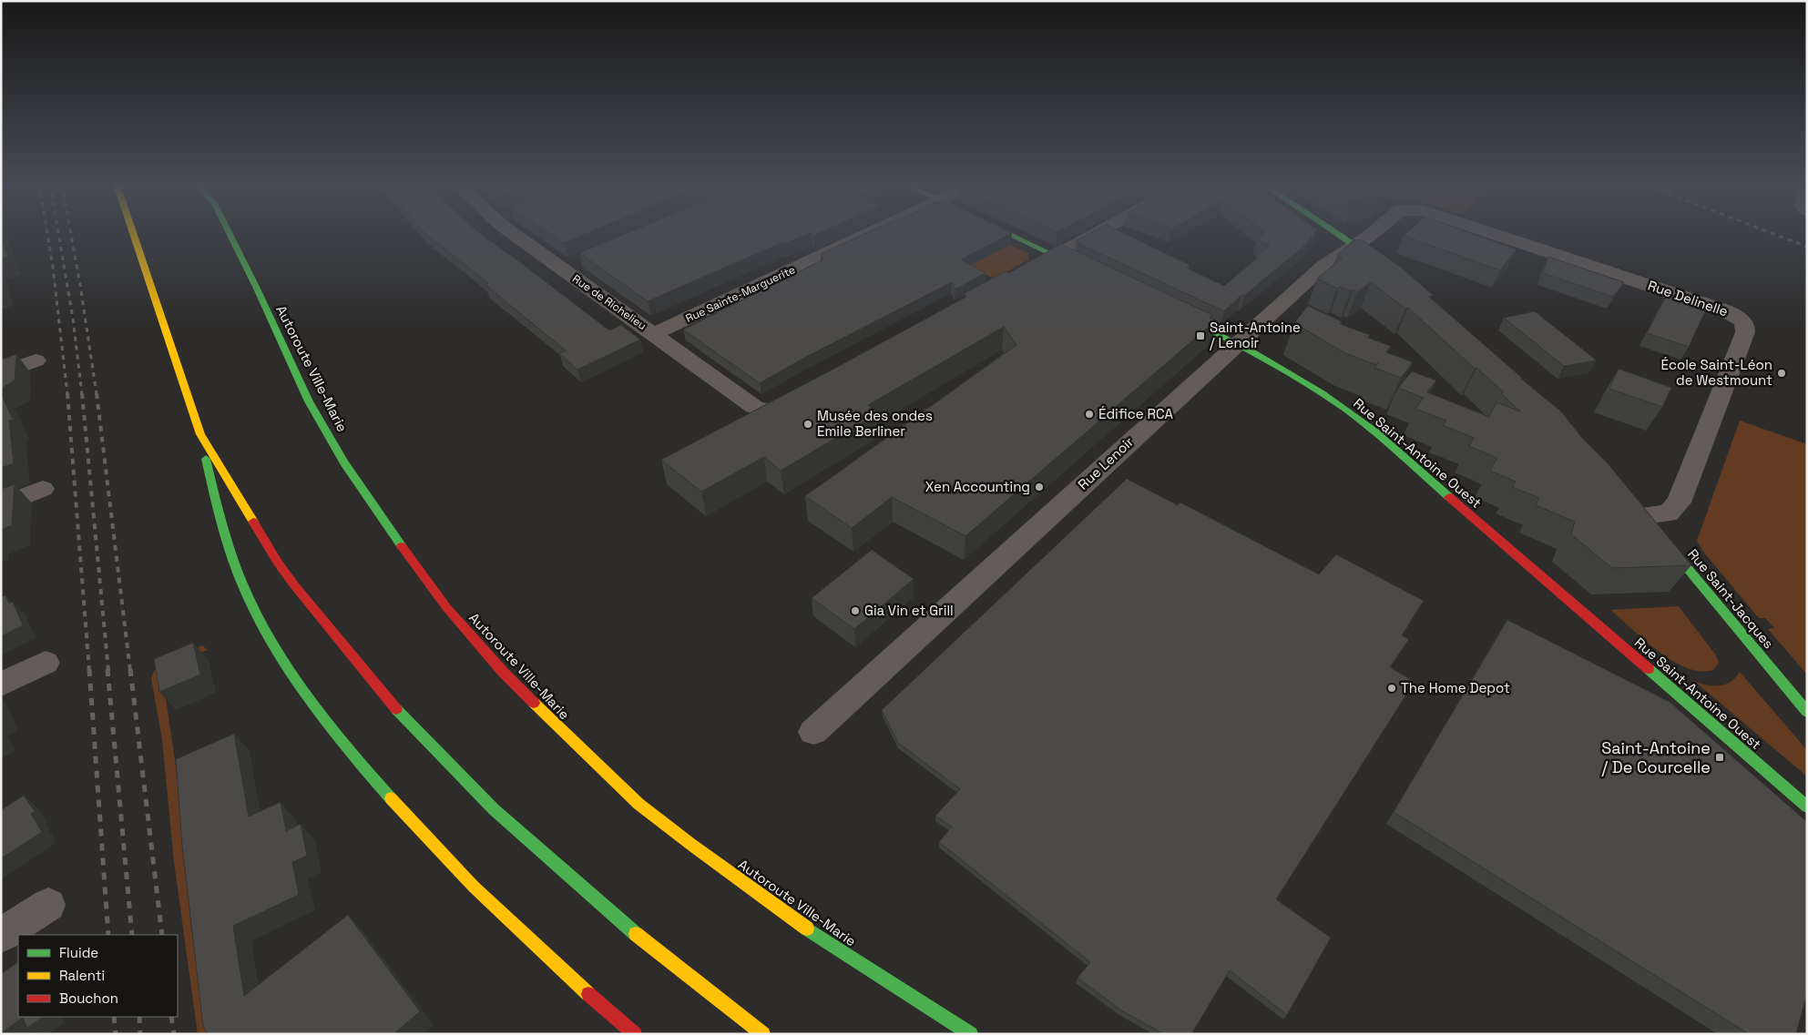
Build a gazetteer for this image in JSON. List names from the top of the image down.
{
  "streets": {
    "main road": ["Autoroute Ville-Marie", "Rue Saint-Antoine Ouest", "Rue Saint-Jacques"],
    "street": [
      "Rue Sainte-Marguerite",
      "Rue Delinelle",
      "Rue de Richelieu",
      "Rue Lenoir"
    ]
  },
  "crossings": [
    ["Rue Sainte-Marguerite", "Rue de Richelieu"],
    ["Rue Delinelle", "Rue Saint-Jacques"],
    ["Rue Saint-Antoine Ouest", "Rue Lenoir"]
  ],
  "places": {
    "transit": ["Saint-Antoine / Lenoir", "Saint-Antoine / De Courcelle"],
    "other": [
      "École Saint-Léon de Westmount",
      "Édifice RCA",
      "Musée des ondes Emile Berliner",
      "Xen Accounting",
      "Gia Vin et Grill",
      "The Home Depot"
    ]
  },
  "legend": ["Fluide", "Ralenti", "Bouchon"]
}
